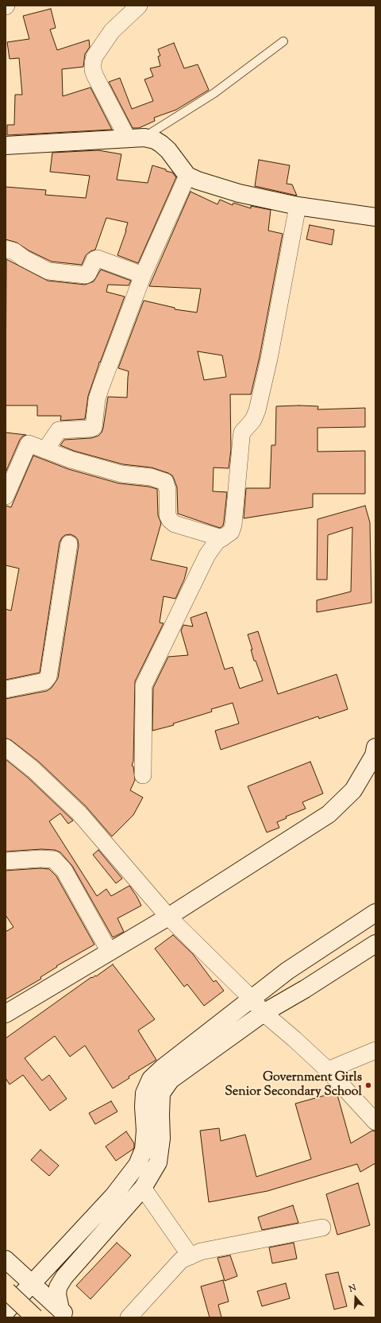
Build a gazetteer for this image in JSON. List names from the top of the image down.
{
  "places": ["Government Girls Senior Secondary School"],
  "north": "top"
}
